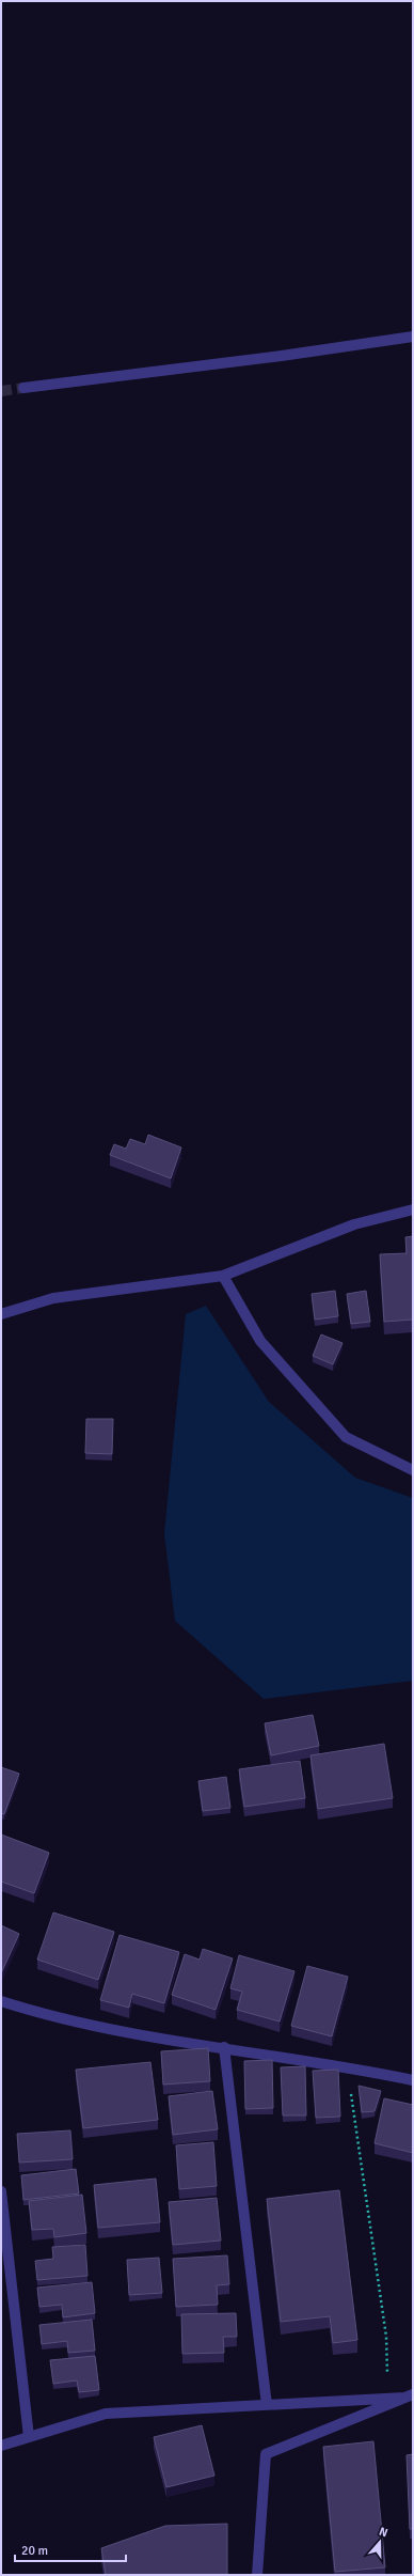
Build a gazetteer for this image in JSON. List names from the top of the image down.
{
  "scale_bar": "20 m",
  "north": "top"
}
